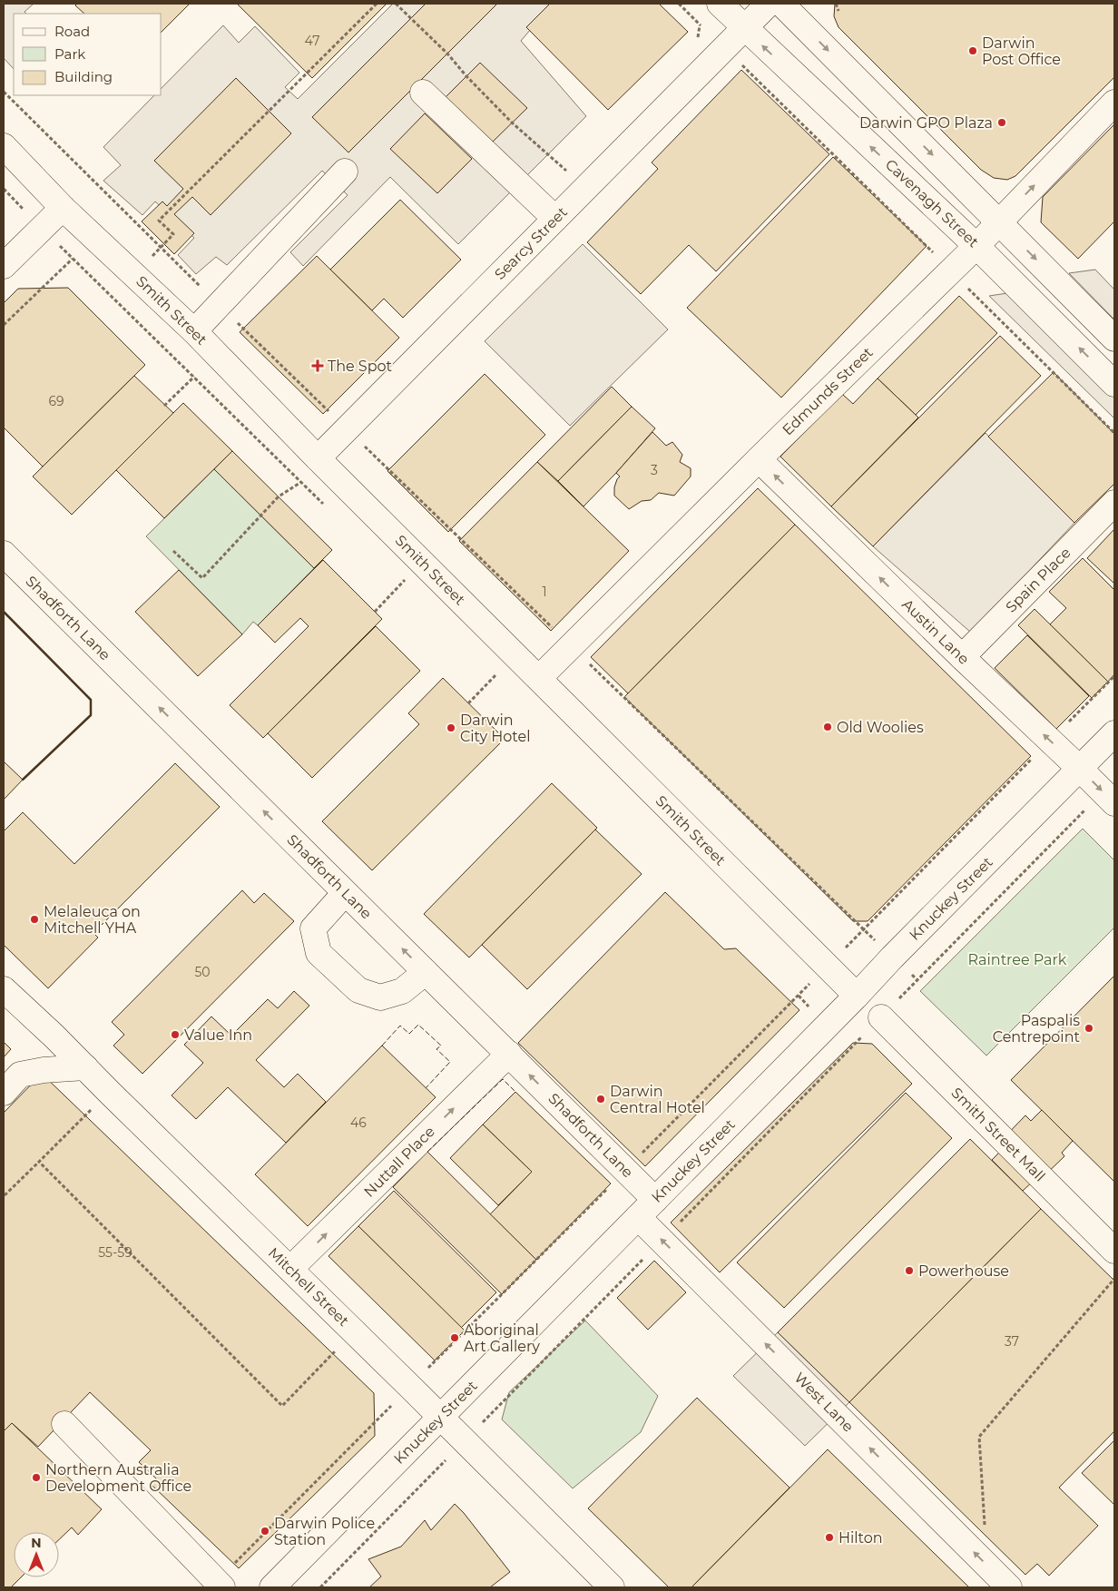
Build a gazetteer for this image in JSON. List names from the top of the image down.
{
  "streets": {
    "street": [
      "Cavenagh Street",
      "Searcy Street",
      "Smith Street",
      "Edmunds Street",
      "Spain Place",
      "Shadforth Lane",
      "Austin Lane",
      "Knuckey Street",
      "Smith Street Mall",
      "Nuttall Place",
      "Mitchell Street",
      "West Lane"
    ]
  },
  "crossings": [
    ["Cavenagh Street", "Searcy Street"],
    ["Cavenagh Street", "Edmunds Street"],
    ["Searcy Street", "Smith Street"],
    ["Smith Street", "Edmunds Street"],
    ["Smith Street", "Knuckey Street"],
    ["Edmunds Street", "Austin Lane"],
    ["Spain Place", "Austin Lane"],
    ["Shadforth Lane", "Knuckey Street"],
    ["Shadforth Lane", "Nuttall Place"],
    ["Shadforth Lane", "West Lane"],
    ["Austin Lane", "Knuckey Street"],
    ["Knuckey Street", "Mitchell Street"],
    ["Knuckey Street", "West Lane"],
    ["Nuttall Place", "Mitchell Street"]
  ],
  "one_way": [
    "Shadforth Lane",
    "Austin Lane",
    "Nuttall Place",
    "West Lane"
  ],
  "parks": ["Raintree Park"],
  "places": {
    "other": [
      "Darwin Post Office",
      "Darwin GPO Plaza",
      "Old Woolies",
      "Darwin City Hotel",
      "Melaleuca on Mitchell YHA",
      "Paspalis Centrepoint",
      "Value Inn",
      "Darwin Central Hotel",
      "Powerhouse",
      "Aboriginal Art Gallery",
      "Northern Australia Development Office",
      "Darwin Police Station",
      "Hilton"
    ],
    "health": ["The Spot"]
  },
  "house_numbers": [
    "47",
    "69",
    "3",
    "1",
    "50",
    "46",
    "55-59",
    "37"
  ],
  "legend": ["Road", "Park", "Building"],
  "north": "top"
}
